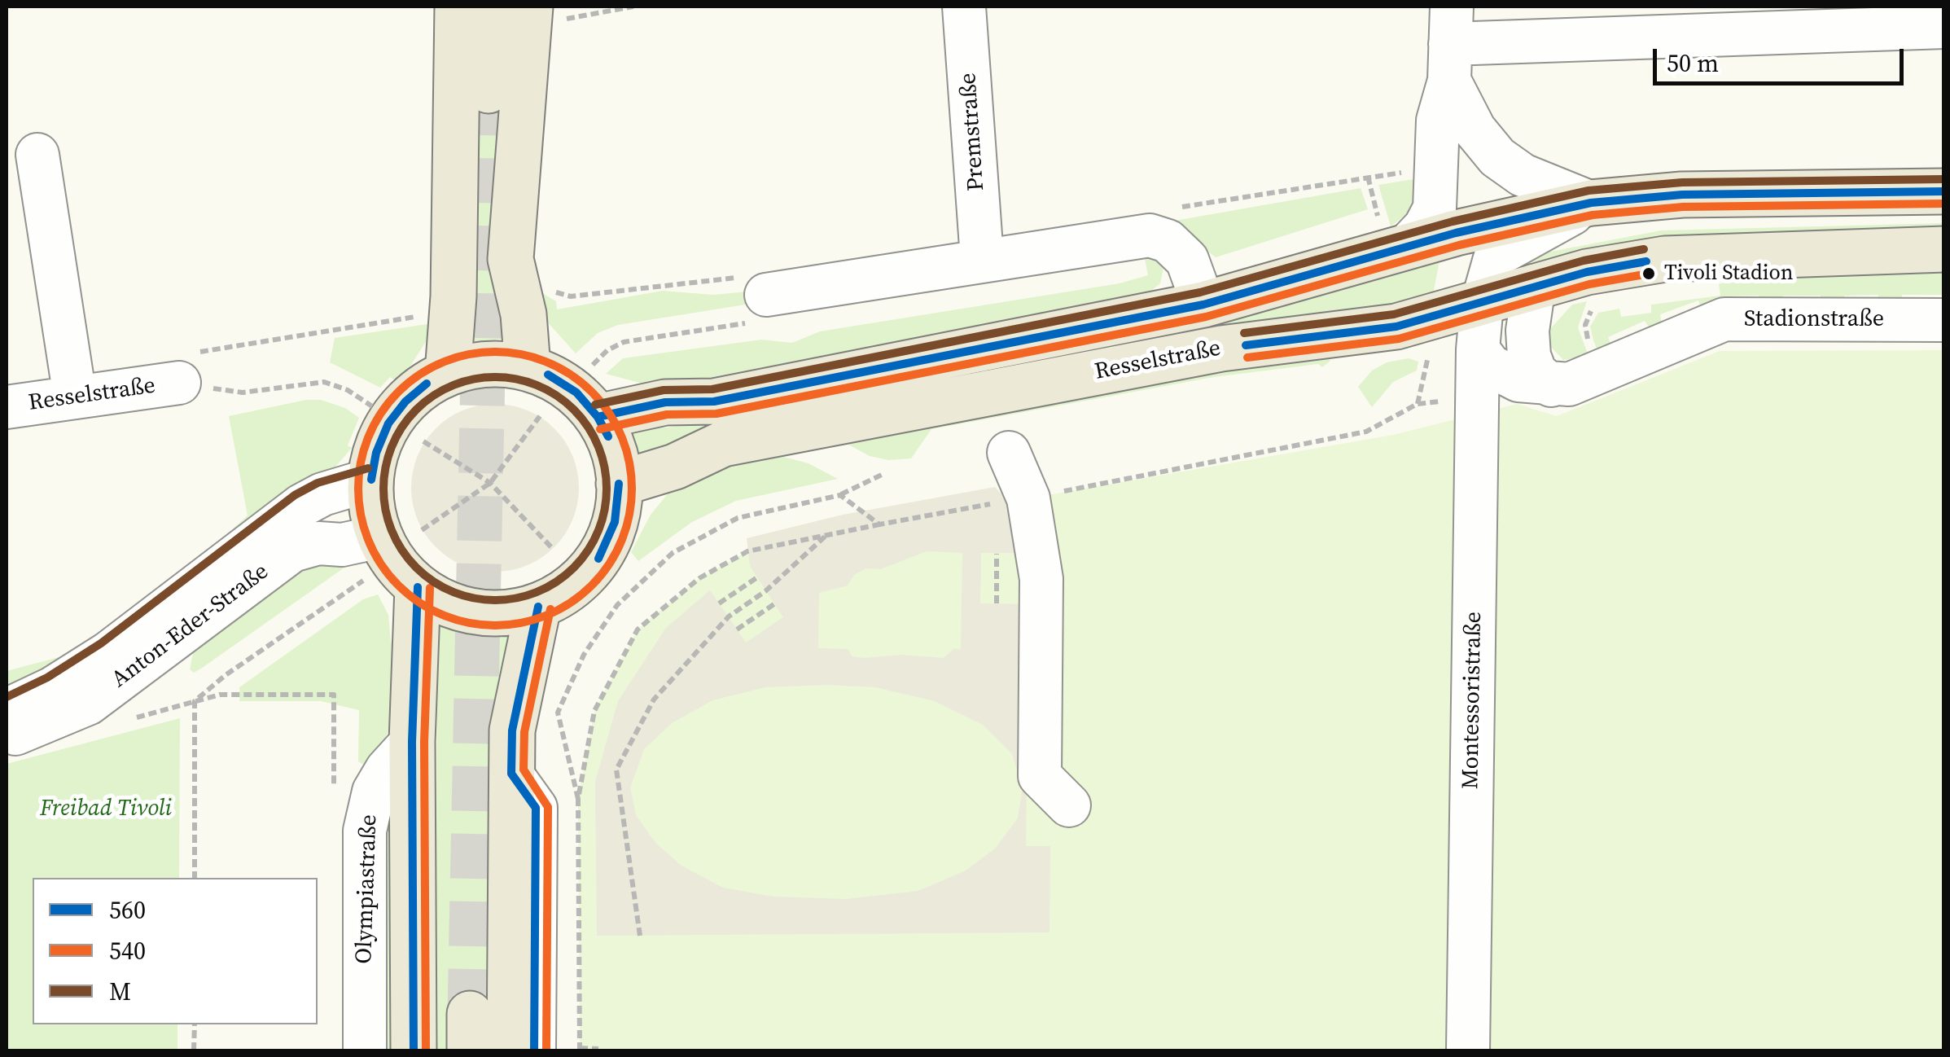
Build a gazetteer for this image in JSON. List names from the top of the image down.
{
  "streets": {
    "main road": ["Resselstraße"],
    "street": [
      "Premstraße",
      "Stadionstraße",
      "Anton-Eder-Straße",
      "Montessoristraße",
      "Olympiastraße"
    ]
  },
  "crossings": [
    ["Premstraße", "Resselstraße"],
    ["Stadionstraße", "Montessoristraße"],
    ["Resselstraße", "Anton-Eder-Straße"]
  ],
  "parks": ["Freibad Tivoli"],
  "places": ["Tivoli Stadion"],
  "lines": ["transit line M", "transit line 560", "transit line 540"],
  "legend": ["560", "540", "M"],
  "scale_bar": "50 m"
}
